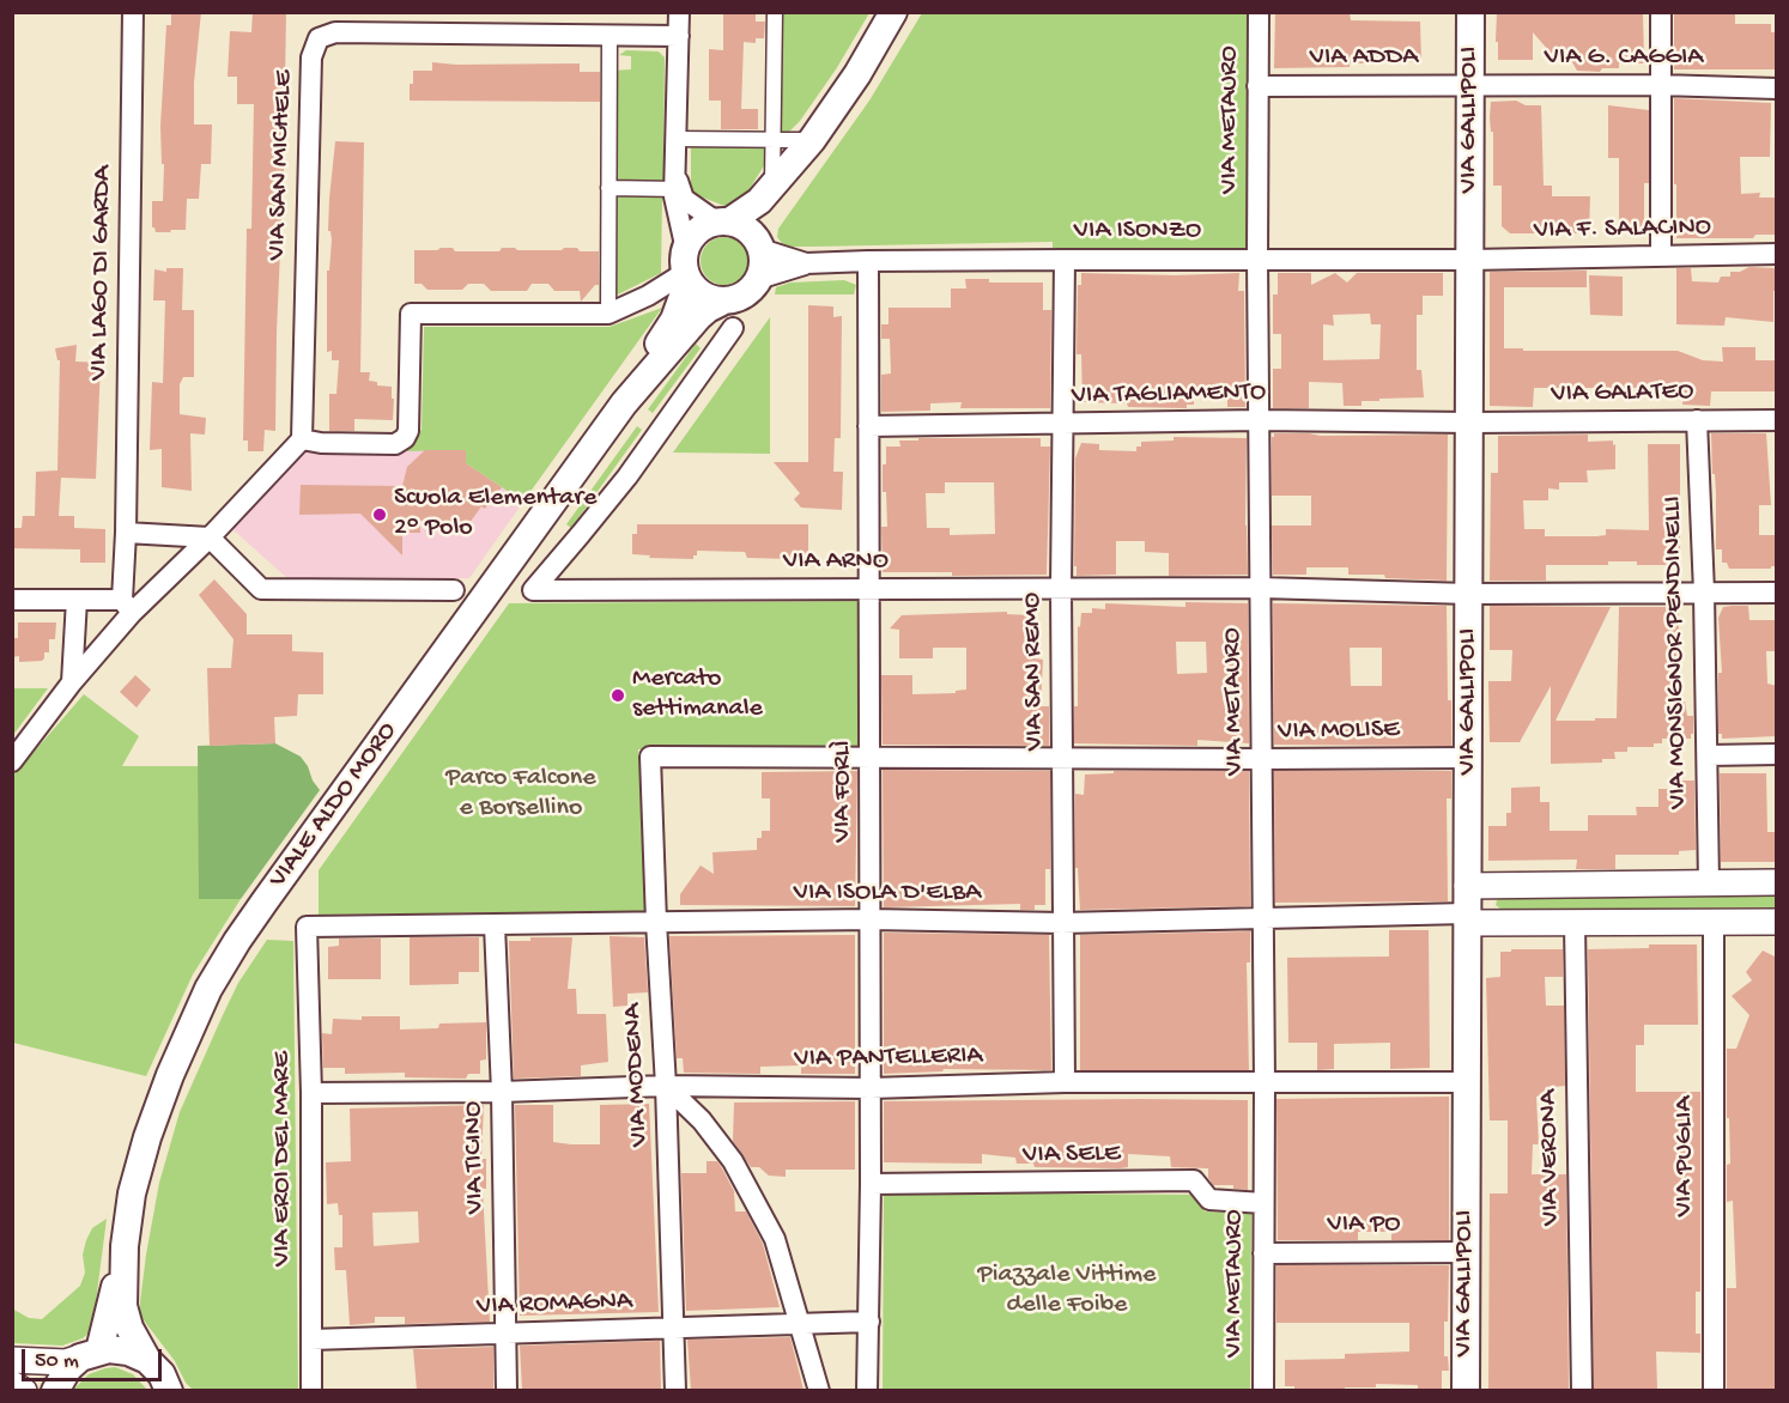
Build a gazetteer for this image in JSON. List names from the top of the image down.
{
  "streets": {
    "main road": ["VIA GALLIPOLI", "VIALE ALDO MORO"],
    "street": [
      "VIA ADDA",
      "VIA G. CAGGIA",
      "VIA METAURO",
      "VIA SAN MICHELE",
      "VIA F. SALACINO",
      "VIA ISONZO",
      "VIA LAGO DI GARDA",
      "VIA GALATEO",
      "VIA TAGLIAMENTO",
      "VIA ARNO",
      "VIA MONSIGNOR PENDINELLI",
      "VIA SAN REMO",
      "VIA MOLISE",
      "VIA FORLÌ",
      "VIA ISOLA D'ELBA",
      "VIA PANTELLERIA",
      "VIA MODENA",
      "VIA SELE",
      "VIA PUGLIA",
      "VIA TICINO",
      "VIA VERONA",
      "VIA EROI DEL MARE",
      "VIA PO",
      "VIA ROMAGNA"
    ]
  },
  "crossings": [
    ["VIA ADDA", "VIA G. CAGGIA"],
    ["VIA ADDA", "VIA METAURO"],
    ["VIA ADDA", "VIA GALLIPOLI"],
    ["VIA G. CAGGIA", "VIA GALLIPOLI"],
    ["VIA METAURO", "VIA ISONZO"],
    ["VIA METAURO", "VIA TAGLIAMENTO"],
    ["VIA METAURO", "VIA ARNO"],
    ["VIA METAURO", "VIA MOLISE"],
    ["VIA METAURO", "VIA ISOLA D'ELBA"],
    ["VIA METAURO", "VIA PANTELLERIA"],
    ["VIA METAURO", "VIA SELE"],
    ["VIA METAURO", "VIA PO"],
    ["VIA GALLIPOLI", "VIA F. SALACINO"],
    ["VIA GALLIPOLI", "VIA ISONZO"],
    ["VIA GALLIPOLI", "VIA GALATEO"],
    ["VIA GALLIPOLI", "VIA TAGLIAMENTO"],
    ["VIA GALLIPOLI", "VIA ARNO"],
    ["VIA GALLIPOLI", "VIA MOLISE"],
    ["VIA GALLIPOLI", "VIA ISOLA D'ELBA"],
    ["VIA GALLIPOLI", "VIA PANTELLERIA"],
    ["VIA GALLIPOLI", "VIA PO"],
    ["VIA F. SALACINO", "VIA ISONZO"],
    ["VIA ISONZO", "VIA SAN REMO"],
    ["VIA ISONZO", "VIA FORLÌ"],
    ["VIA GALATEO", "VIA TAGLIAMENTO"],
    ["VIA GALATEO", "VIA MONSIGNOR PENDINELLI"],
    ["VIA TAGLIAMENTO", "VIA SAN REMO"],
    ["VIA TAGLIAMENTO", "VIA FORLÌ"],
    ["VIA ARNO", "VIA MONSIGNOR PENDINELLI"],
    ["VIA ARNO", "VIA SAN REMO"],
    ["VIA ARNO", "VIA FORLÌ"],
    ["VIA SAN REMO", "VIA MOLISE"],
    ["VIA SAN REMO", "VIA ISOLA D'ELBA"],
    ["VIA SAN REMO", "VIA PANTELLERIA"],
    ["VIA MOLISE", "VIA FORLÌ"],
    ["VIA MOLISE", "VIA MODENA"],
    ["VIA FORLÌ", "VIA ISOLA D'ELBA"],
    ["VIA FORLÌ", "VIA PANTELLERIA"],
    ["VIA FORLÌ", "VIA SELE"],
    ["VIA FORLÌ", "VIA ROMAGNA"],
    ["VIA ISOLA D'ELBA", "VIA MODENA"],
    ["VIA ISOLA D'ELBA", "VIA TICINO"],
    ["VIA ISOLA D'ELBA", "VIA EROI DEL MARE"],
    ["VIA PANTELLERIA", "VIA MODENA"],
    ["VIA PANTELLERIA", "VIA TICINO"],
    ["VIA PANTELLERIA", "VIA EROI DEL MARE"],
    ["VIA MODENA", "VIA ROMAGNA"],
    ["VIA TICINO", "VIA ROMAGNA"],
    ["VIA EROI DEL MARE", "VIA ROMAGNA"]
  ],
  "parks": ["Parco Falcone e Borsellino", "Piazzale Vittime delle Foibe"],
  "places": ["Scuola Elementare 2° Polo", "Mercato settimanale"],
  "scale_bar": "50 m"
}
